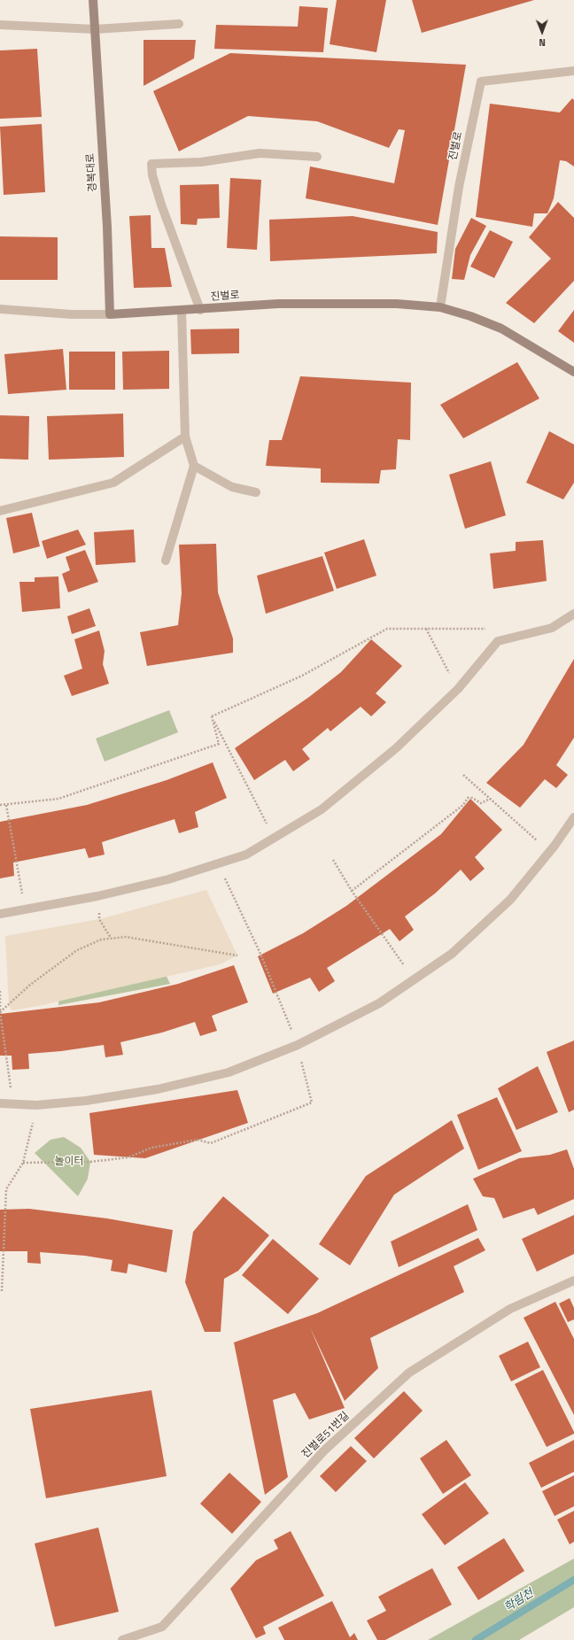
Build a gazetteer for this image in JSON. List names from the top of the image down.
{
  "streets": {
    "street": ["진벌로", "경복대로", "진벌로51번길"]
  },
  "crossings": [
    ["진벌로", "경복대로"]
  ],
  "water": ["학림천"],
  "parks": ["놀이터"],
  "north": "bottom"
}
